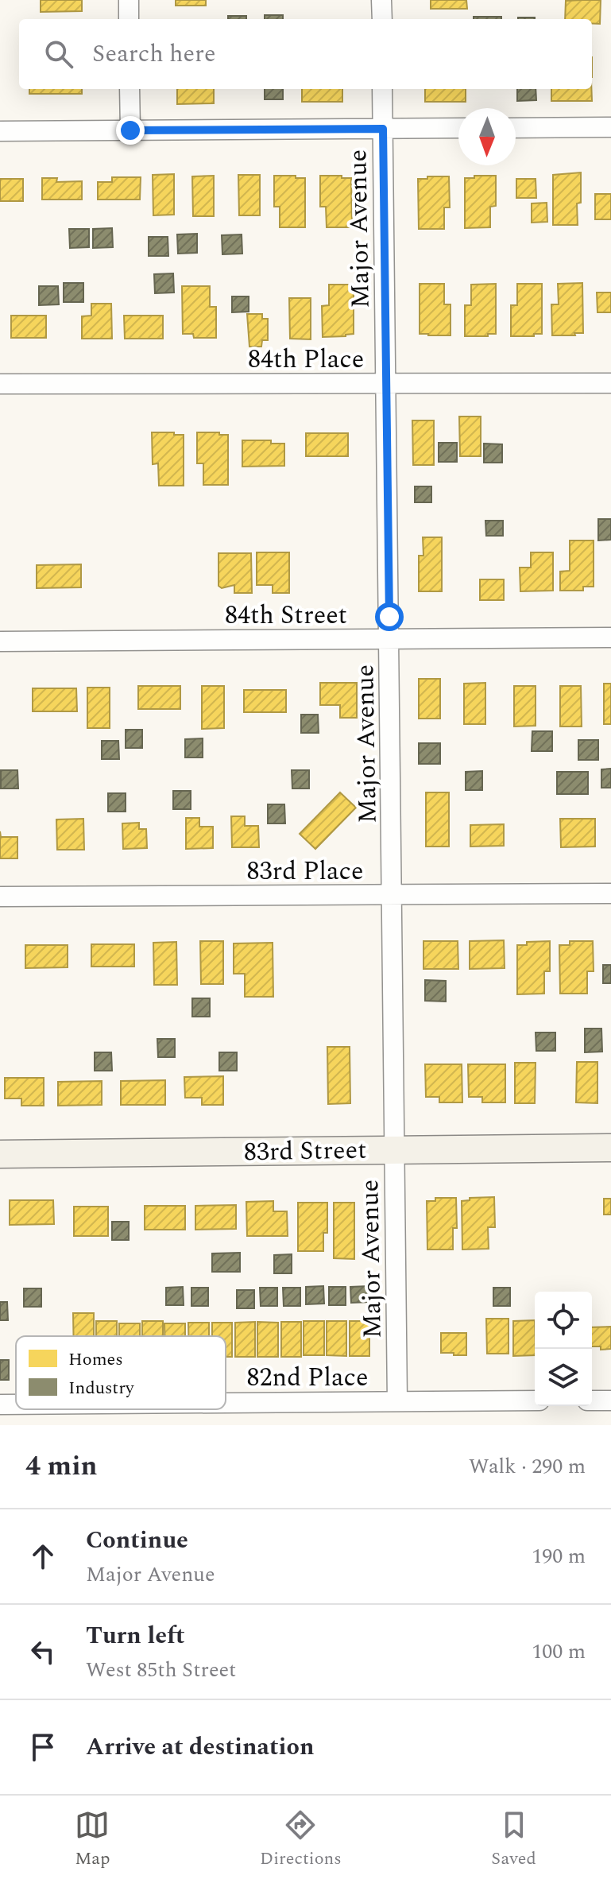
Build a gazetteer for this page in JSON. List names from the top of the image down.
{
  "streets": {
    "street": [
      "Major Avenue",
      "84th Place",
      "84th Street",
      "83rd Place",
      "83rd Street",
      "82nd Place"
    ]
  },
  "crossings": [
    ["Major Avenue", "84th Place"],
    ["Major Avenue", "84th Street"],
    ["Major Avenue", "83rd Place"],
    ["Major Avenue", "83rd Street"],
    ["Major Avenue", "82nd Place"]
  ],
  "legend": ["Homes", "Industry"],
  "north": "bottom",
  "page": {
    "search": "Search here",
    "heading": ["4 min", "Walk · 290 m"],
    "list": [
      ["Continue", "Major Avenue", "190 m"],
      ["Turn left", "West 85th Street", "100 m"],
      "Arrive at destination"
    ],
    "nav": ["Map", "Directions", "Saved"]
  }
}
